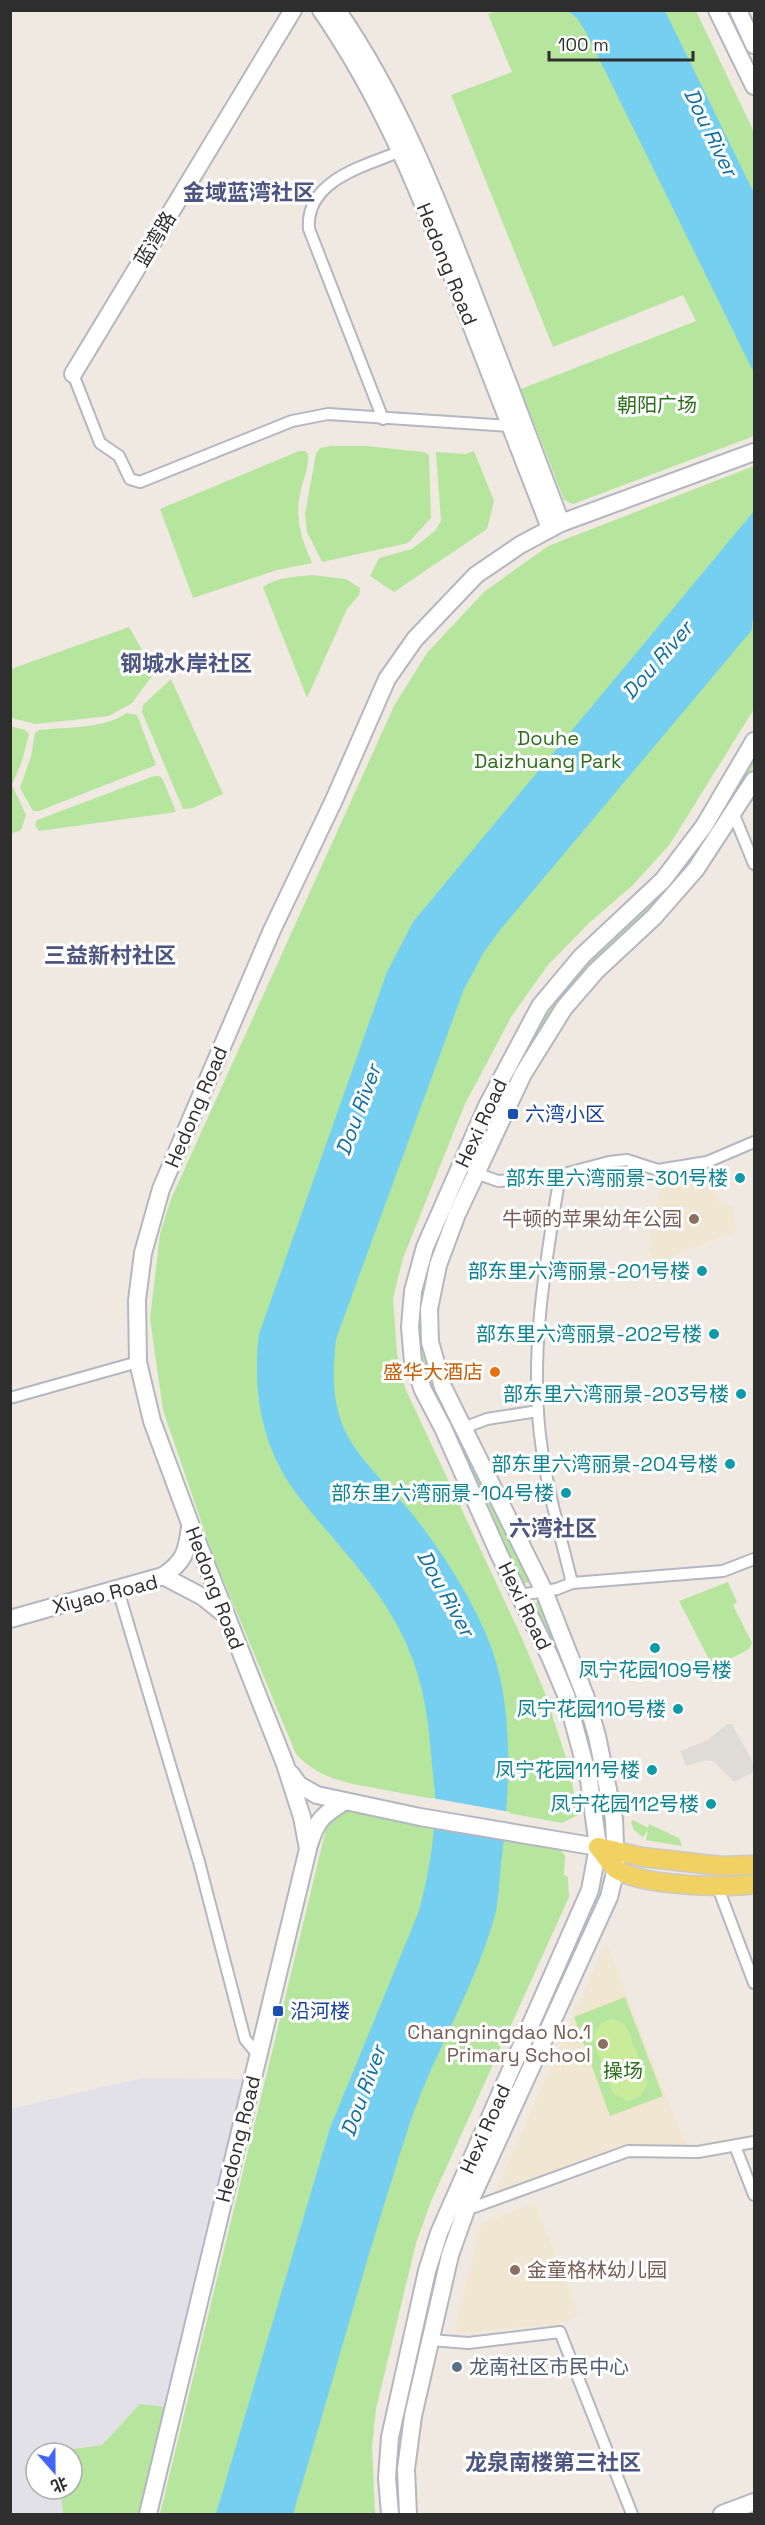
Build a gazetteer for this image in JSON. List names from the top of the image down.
{
  "streets": {
    "street": [
      "蓝湾路",
      "Hedong Road",
      "Hexi Road",
      "Xiyao Road"
    ]
  },
  "crossings": [
    ["Hedong Road", "Hexi Road"],
    ["Hedong Road", "Xiyao Road"]
  ],
  "districts": [
    "金域蓝湾社区",
    "钢城水岸社区",
    "三益新村社区",
    "六湾社区",
    "龙泉南楼第三社区"
  ],
  "water": ["Dou River"],
  "parks": ["朝阳广场", "Douhe Daizhuang Park", "操场"],
  "places": {
    "transit": ["六湾小区", "沿河楼"],
    "other": [
      "部东里六湾丽景-301号楼",
      "牛顿的苹果幼年公园",
      "部东里六湾丽景-201号楼",
      "部东里六湾丽景-202号楼",
      "盛华大酒店",
      "部东里六湾丽景-203号楼",
      "部东里六湾丽景-204号楼",
      "部东里六湾丽景-104号楼",
      "凤宁花园109号楼",
      "凤宁花园110号楼",
      "凤宁花园111号楼",
      "凤宁花园112号楼",
      "Changningdao No.1 Primary School",
      "金童格林幼儿园",
      "龙南社区市民中心"
    ]
  },
  "scale_bar": "100 m",
  "north": "bottom"
}
